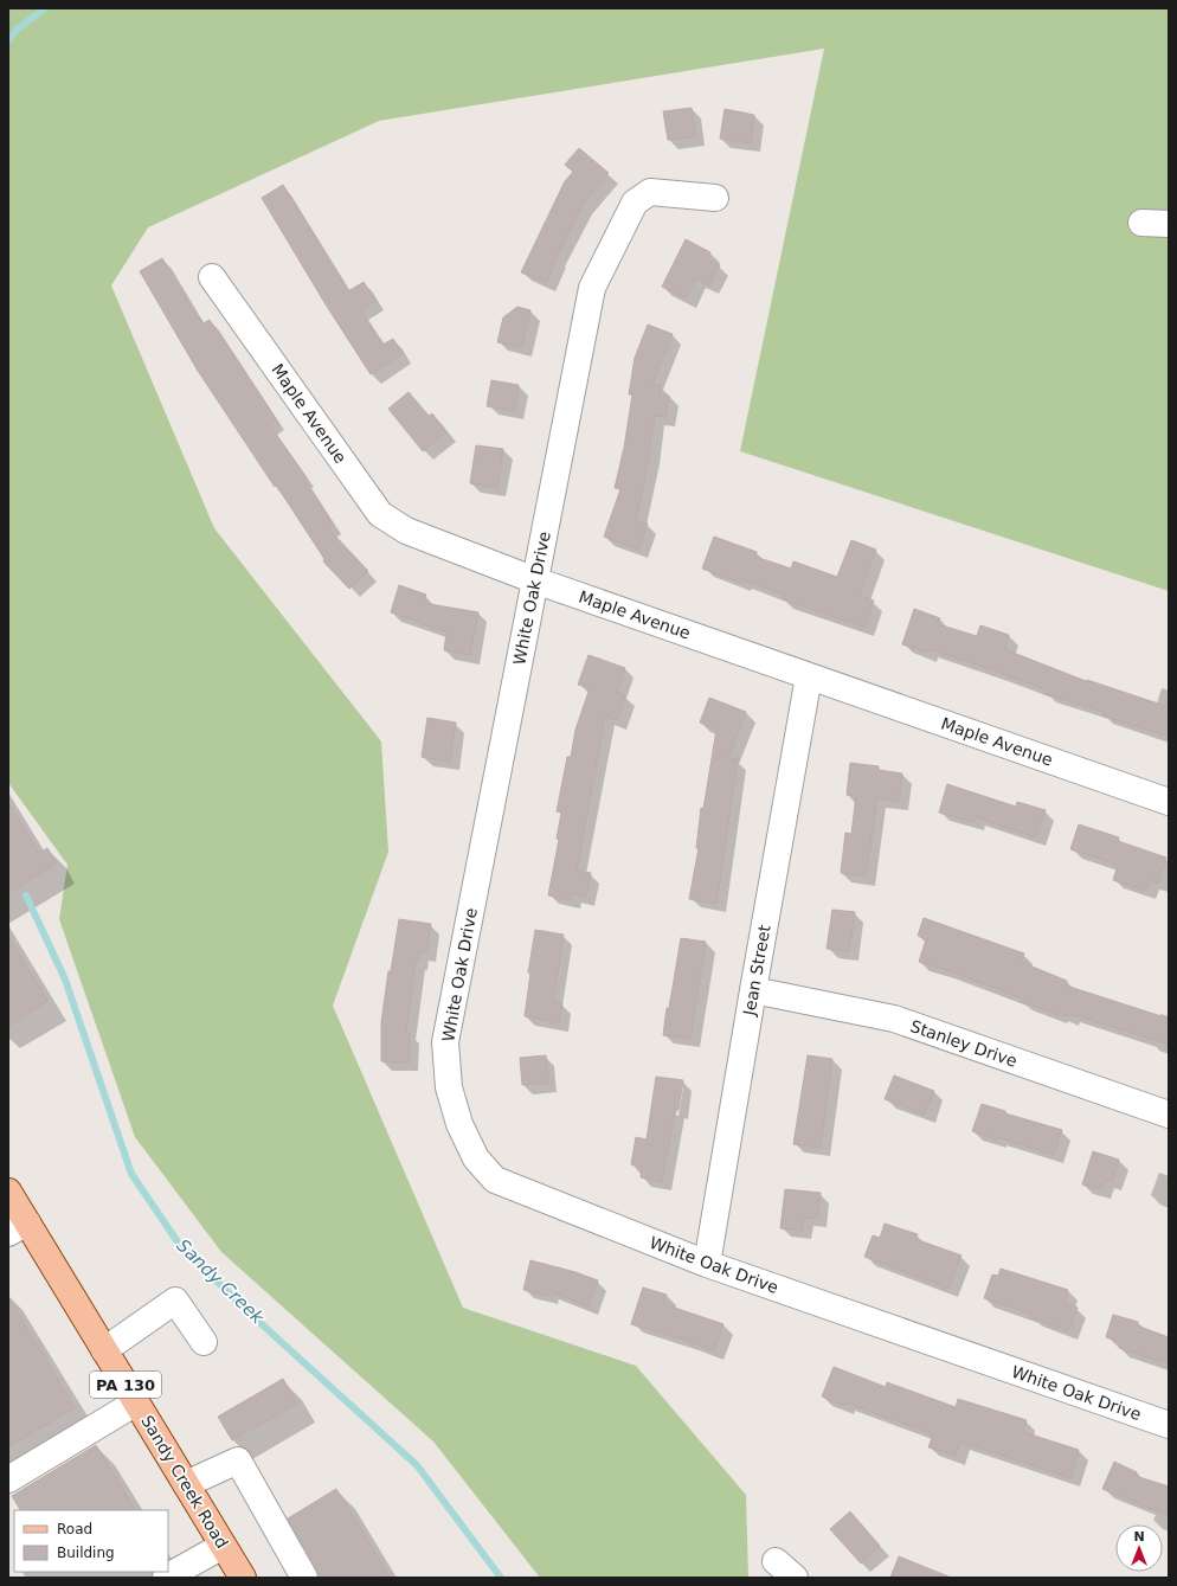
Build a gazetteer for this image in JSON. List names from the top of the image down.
{
  "streets": {
    "main road": ["PA 130", "Sandy Creek Road"],
    "street": [
      "Maple Avenue",
      "White Oak Drive",
      "Jean Street",
      "Stanley Drive"
    ]
  },
  "crossings": [
    ["Maple Avenue", "White Oak Drive"],
    ["Maple Avenue", "Jean Street"],
    ["White Oak Drive", "Jean Street"],
    ["Jean Street", "Stanley Drive"]
  ],
  "water": ["Sandy Creek"],
  "legend": ["Road", "Building"],
  "north": "top"
}
